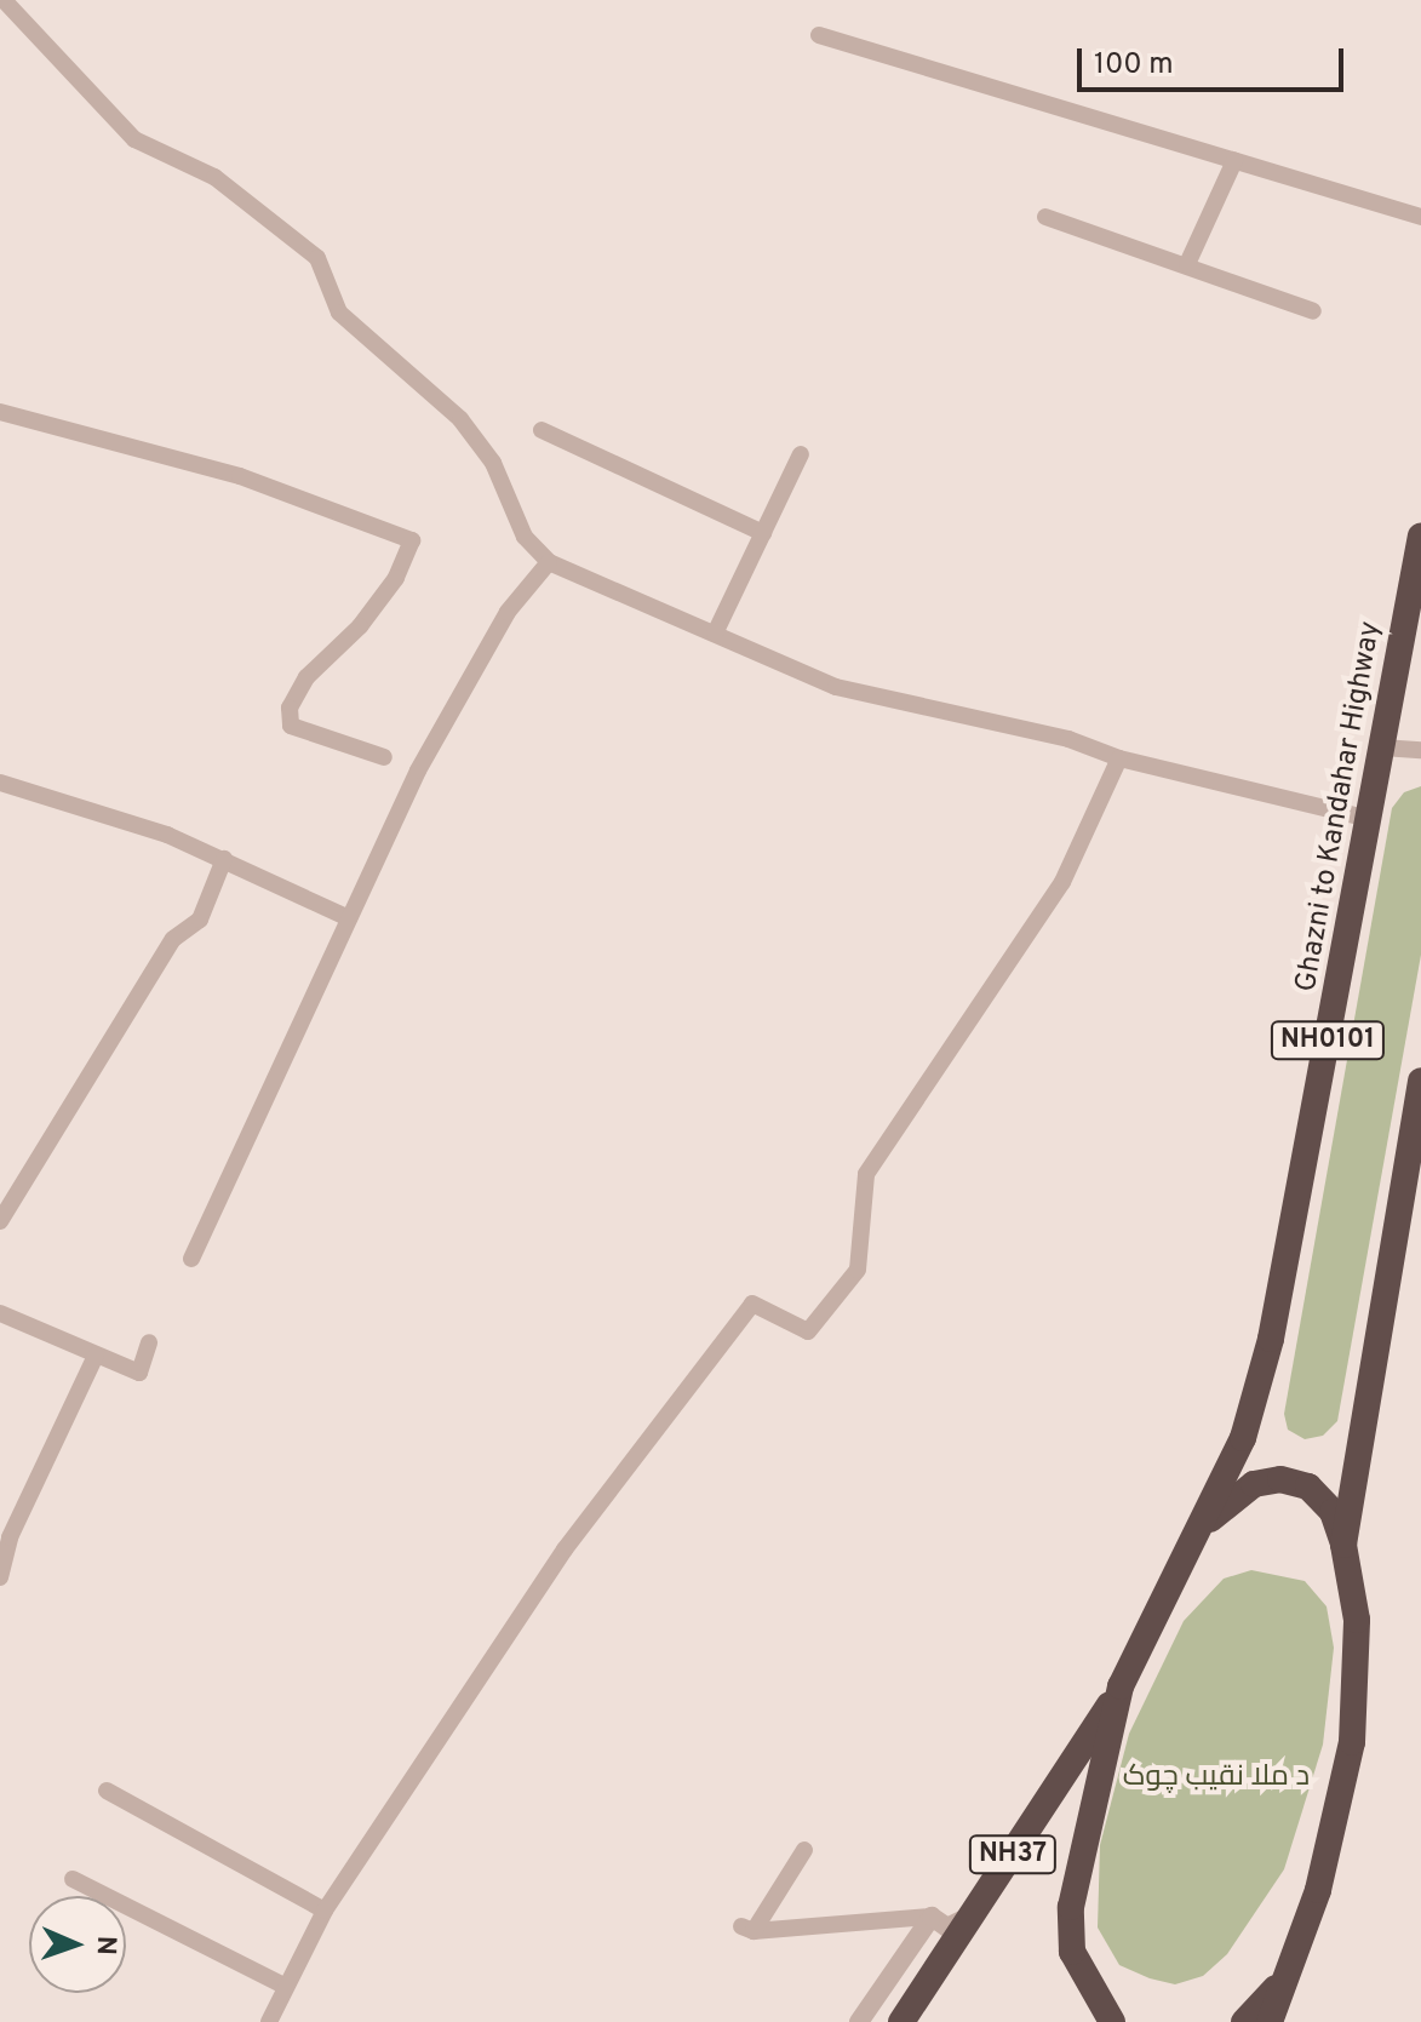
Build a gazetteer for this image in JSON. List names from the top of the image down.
{
  "streets": {
    "highway": ["Ghazni to Kandahar Highway", "NH0101", "NH37"]
  },
  "crossings": [
    ["Ghazni to Kandahar Highway", "NH0101"],
    ["Ghazni to Kandahar Highway", "NH37"]
  ],
  "parks": ["د ملا نقيب چوک"],
  "scale_bar": "100 m",
  "north": "right"
}
